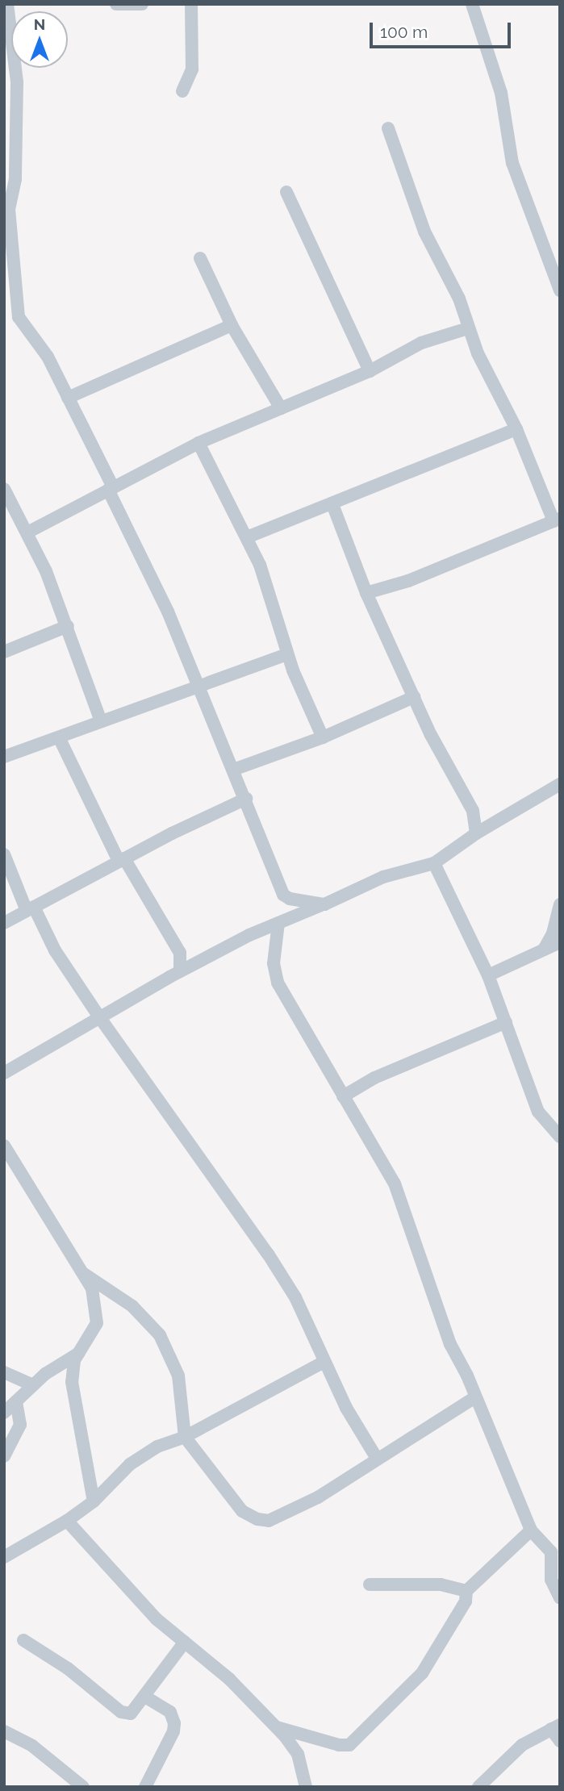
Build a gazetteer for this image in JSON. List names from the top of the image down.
{
  "scale_bar": "100 m",
  "north": "top"
}
